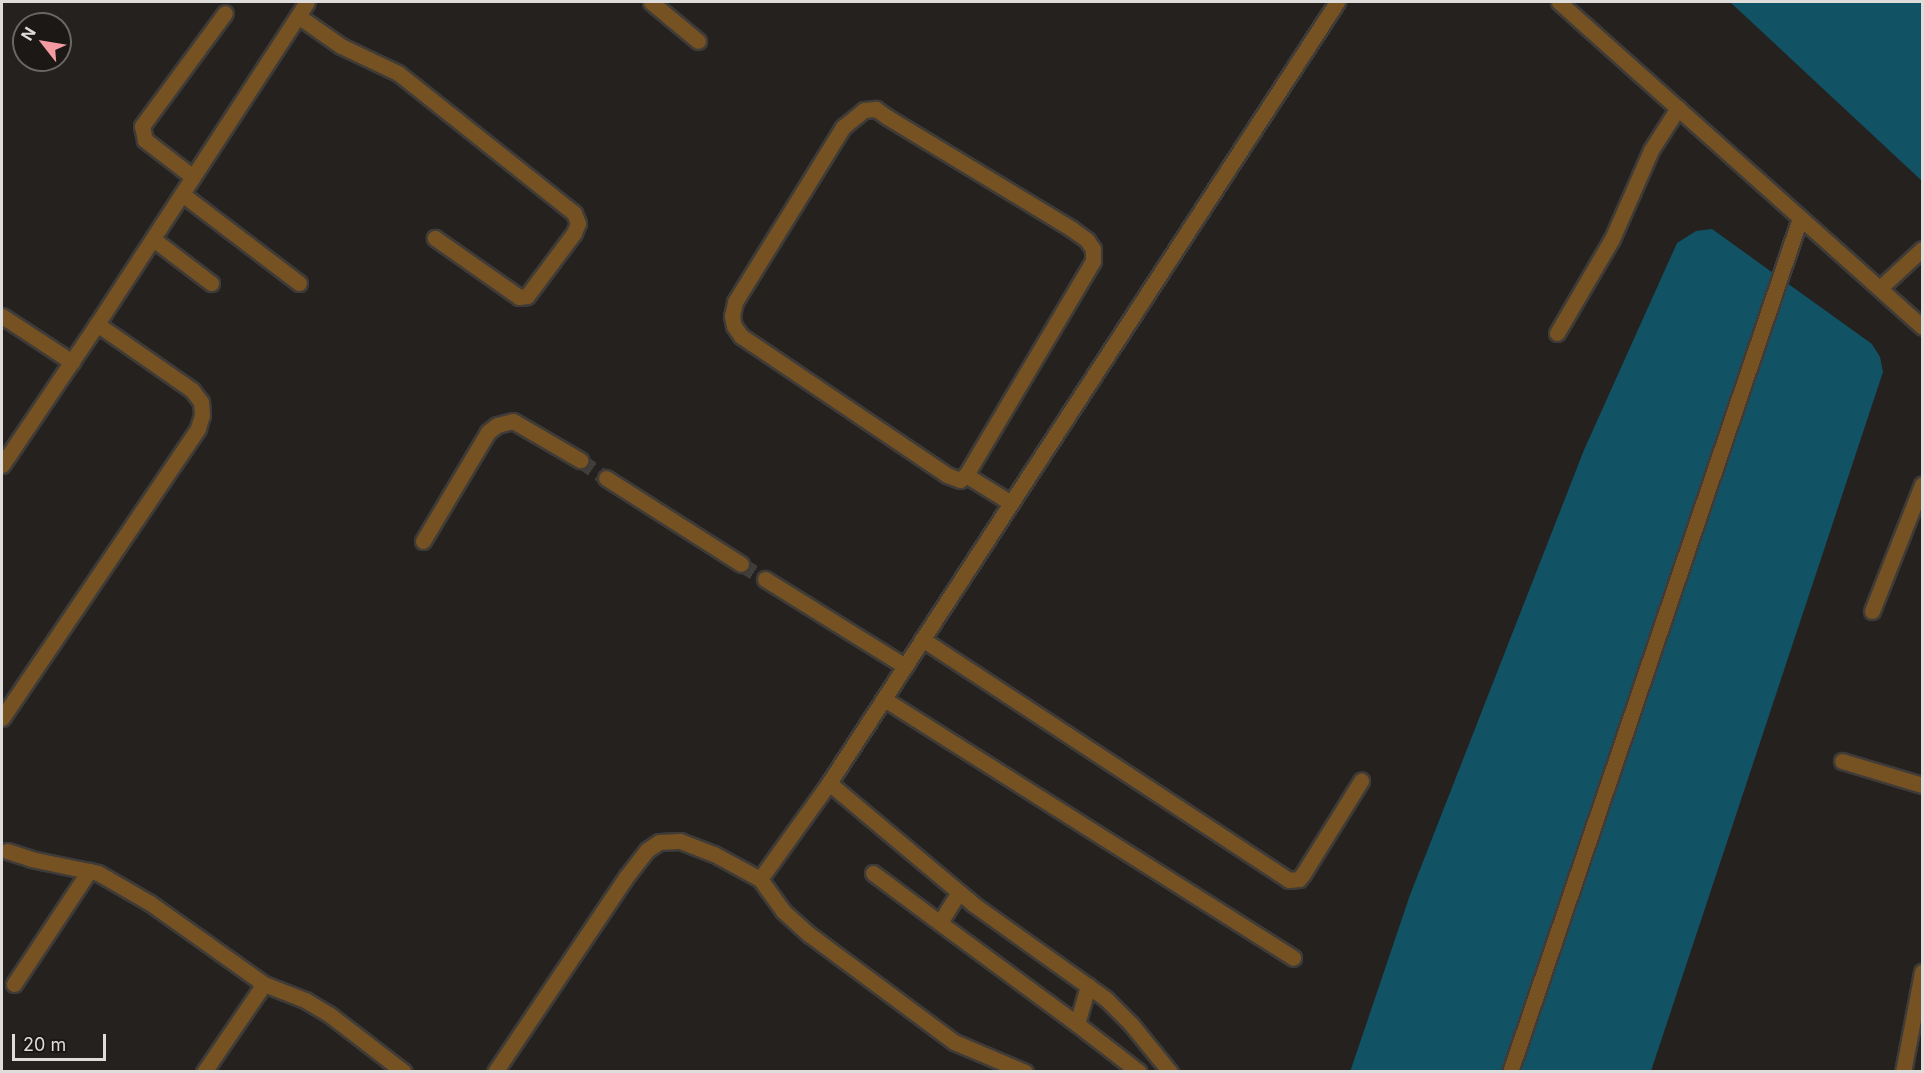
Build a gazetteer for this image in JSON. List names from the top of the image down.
{
  "scale_bar": "20 m",
  "north": "top left"
}
